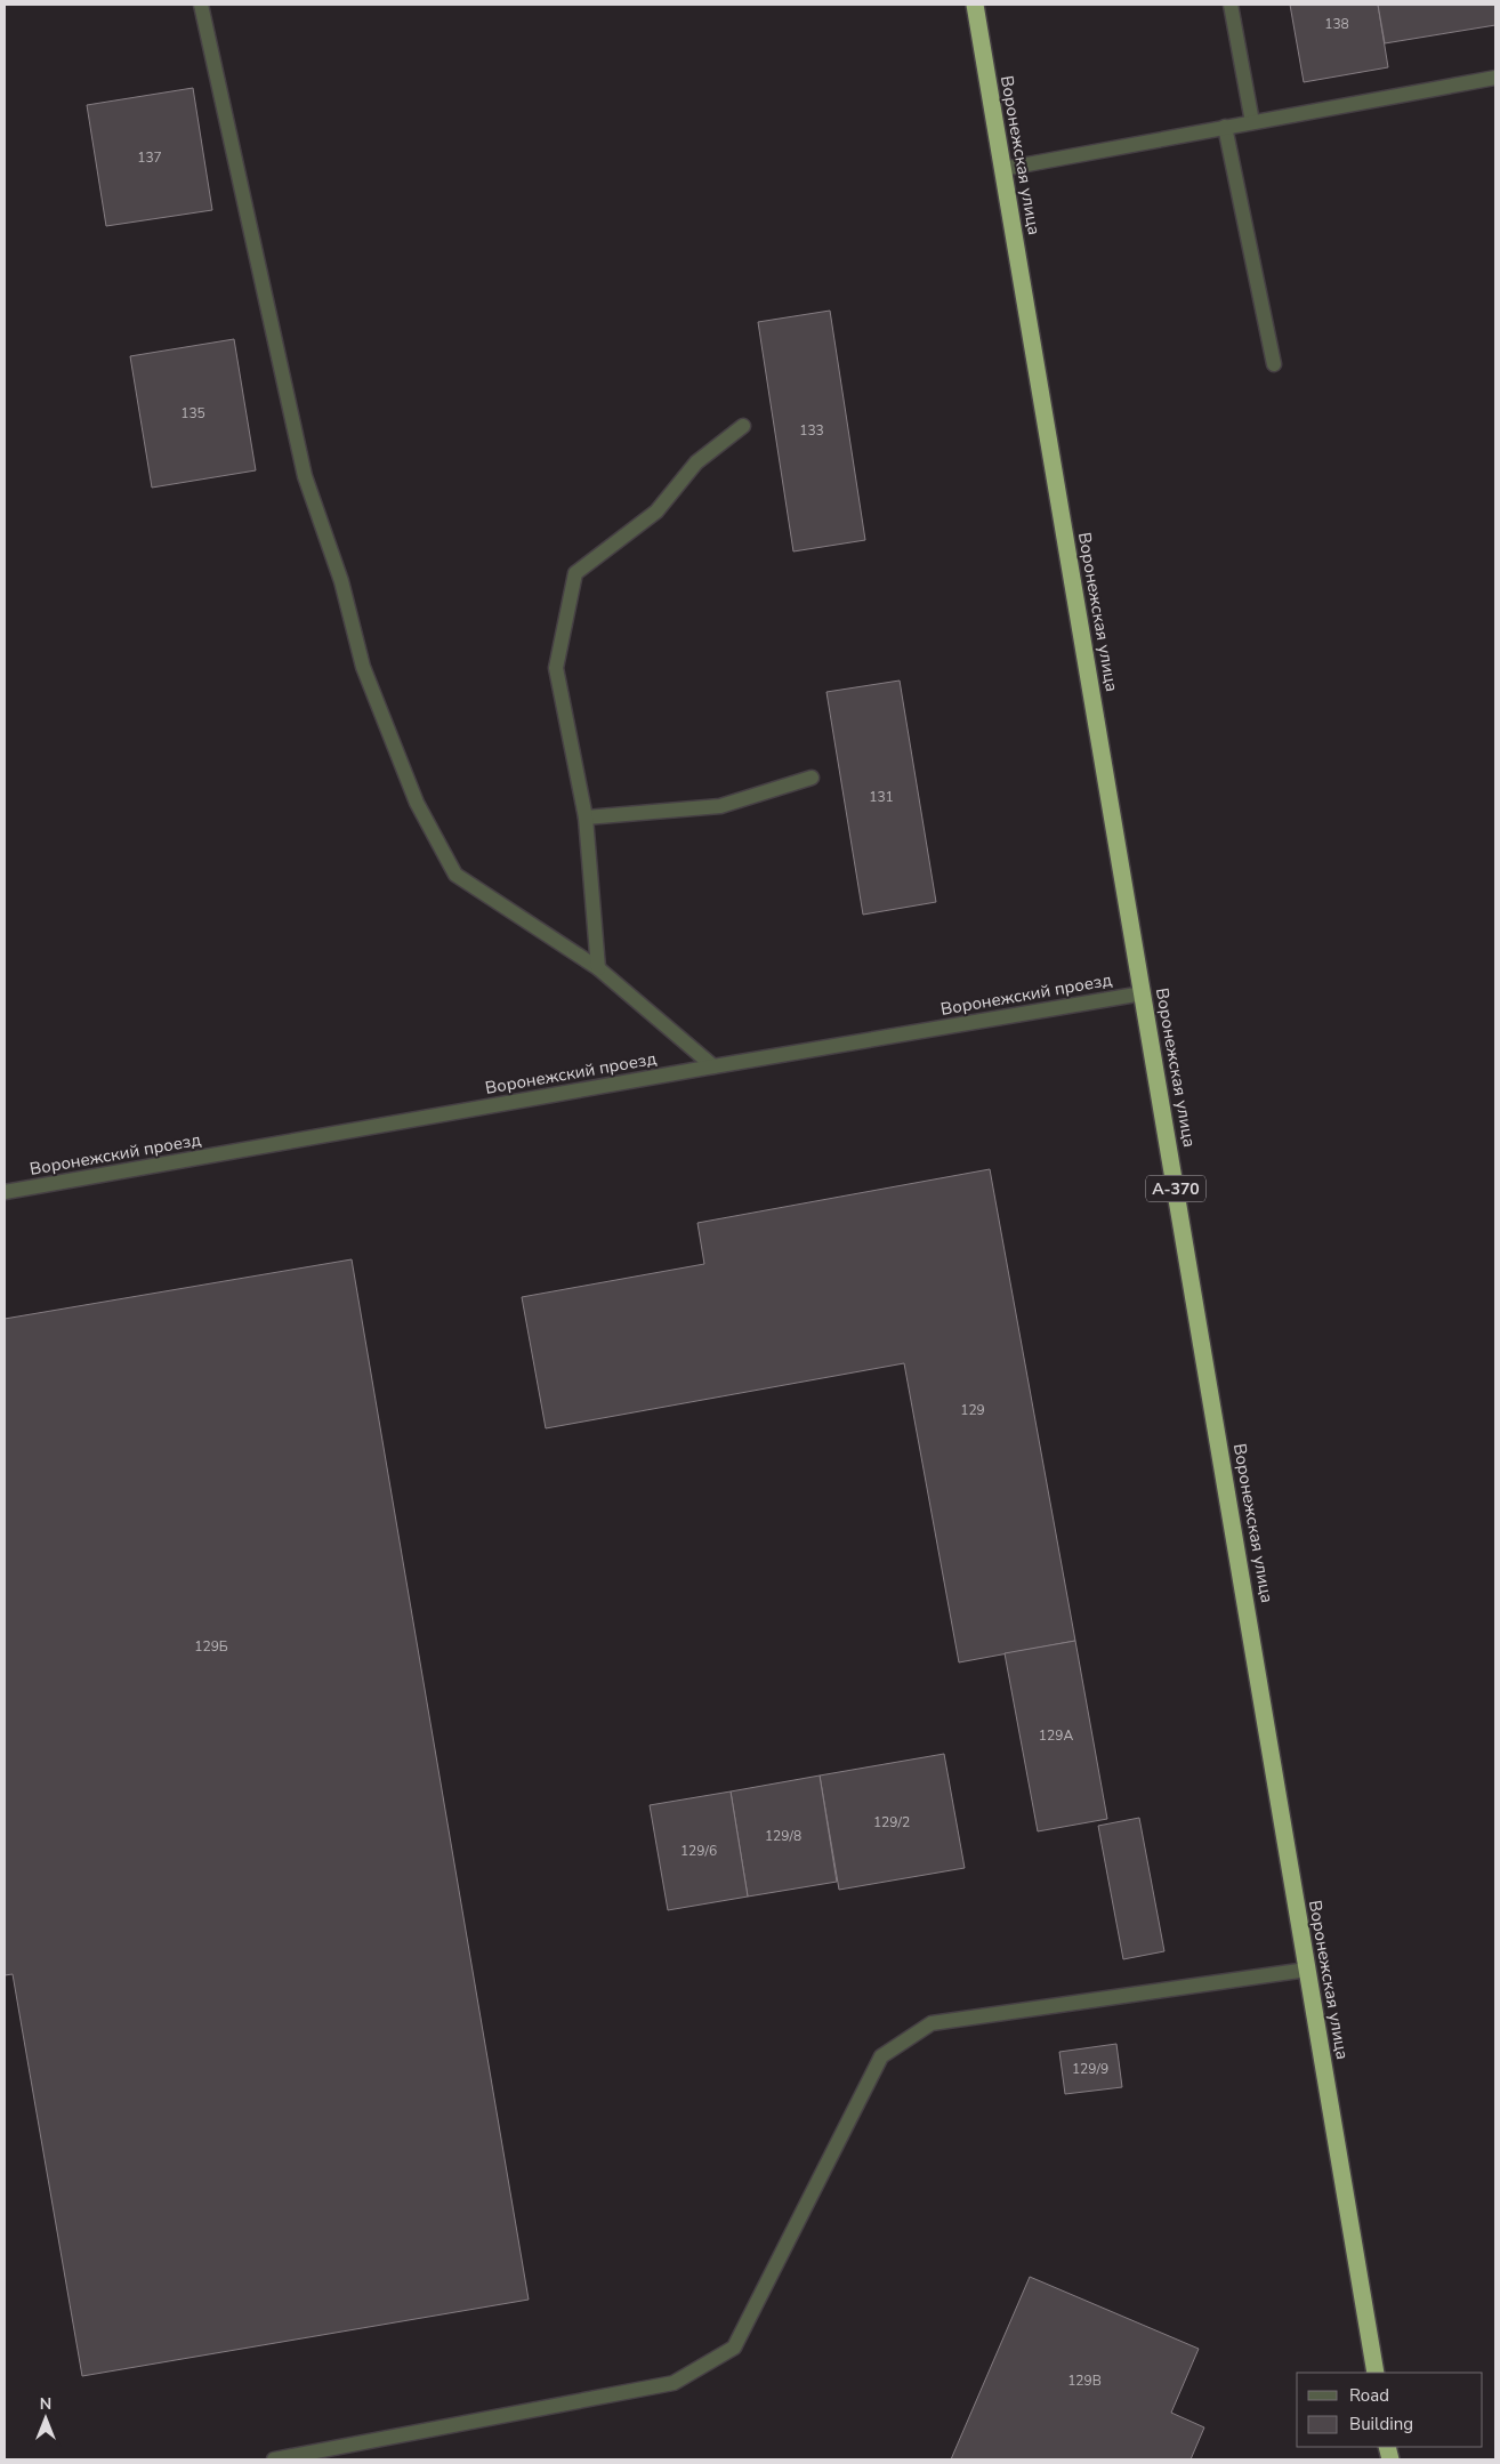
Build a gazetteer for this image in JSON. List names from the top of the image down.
{
  "streets": {
    "highway": ["Воронежская улица", "А-370"],
    "street": ["Воронежский проезд"]
  },
  "crossings": [
    ["Воронежская улица", "Воронежский проезд"]
  ],
  "house_numbers": [
    "138",
    "137",
    "135",
    "133",
    "131",
    "129",
    "129Б",
    "129А",
    "129/2",
    "129/8",
    "129/6",
    "129/9",
    "129В"
  ],
  "legend": ["Road", "Building"],
  "north": "top"
}
